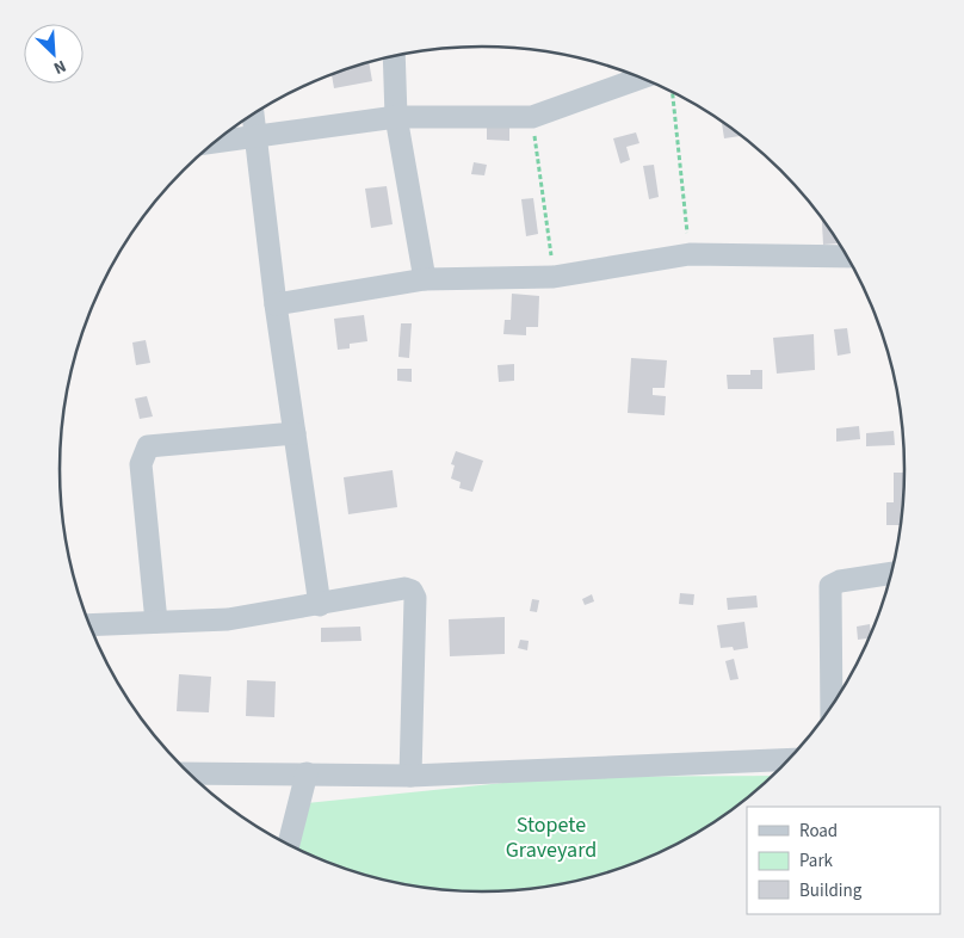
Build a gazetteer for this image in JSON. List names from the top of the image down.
{
  "parks": ["Stopete Graveyard"],
  "legend": ["Road", "Park", "Building"],
  "north": "bottom right"
}
